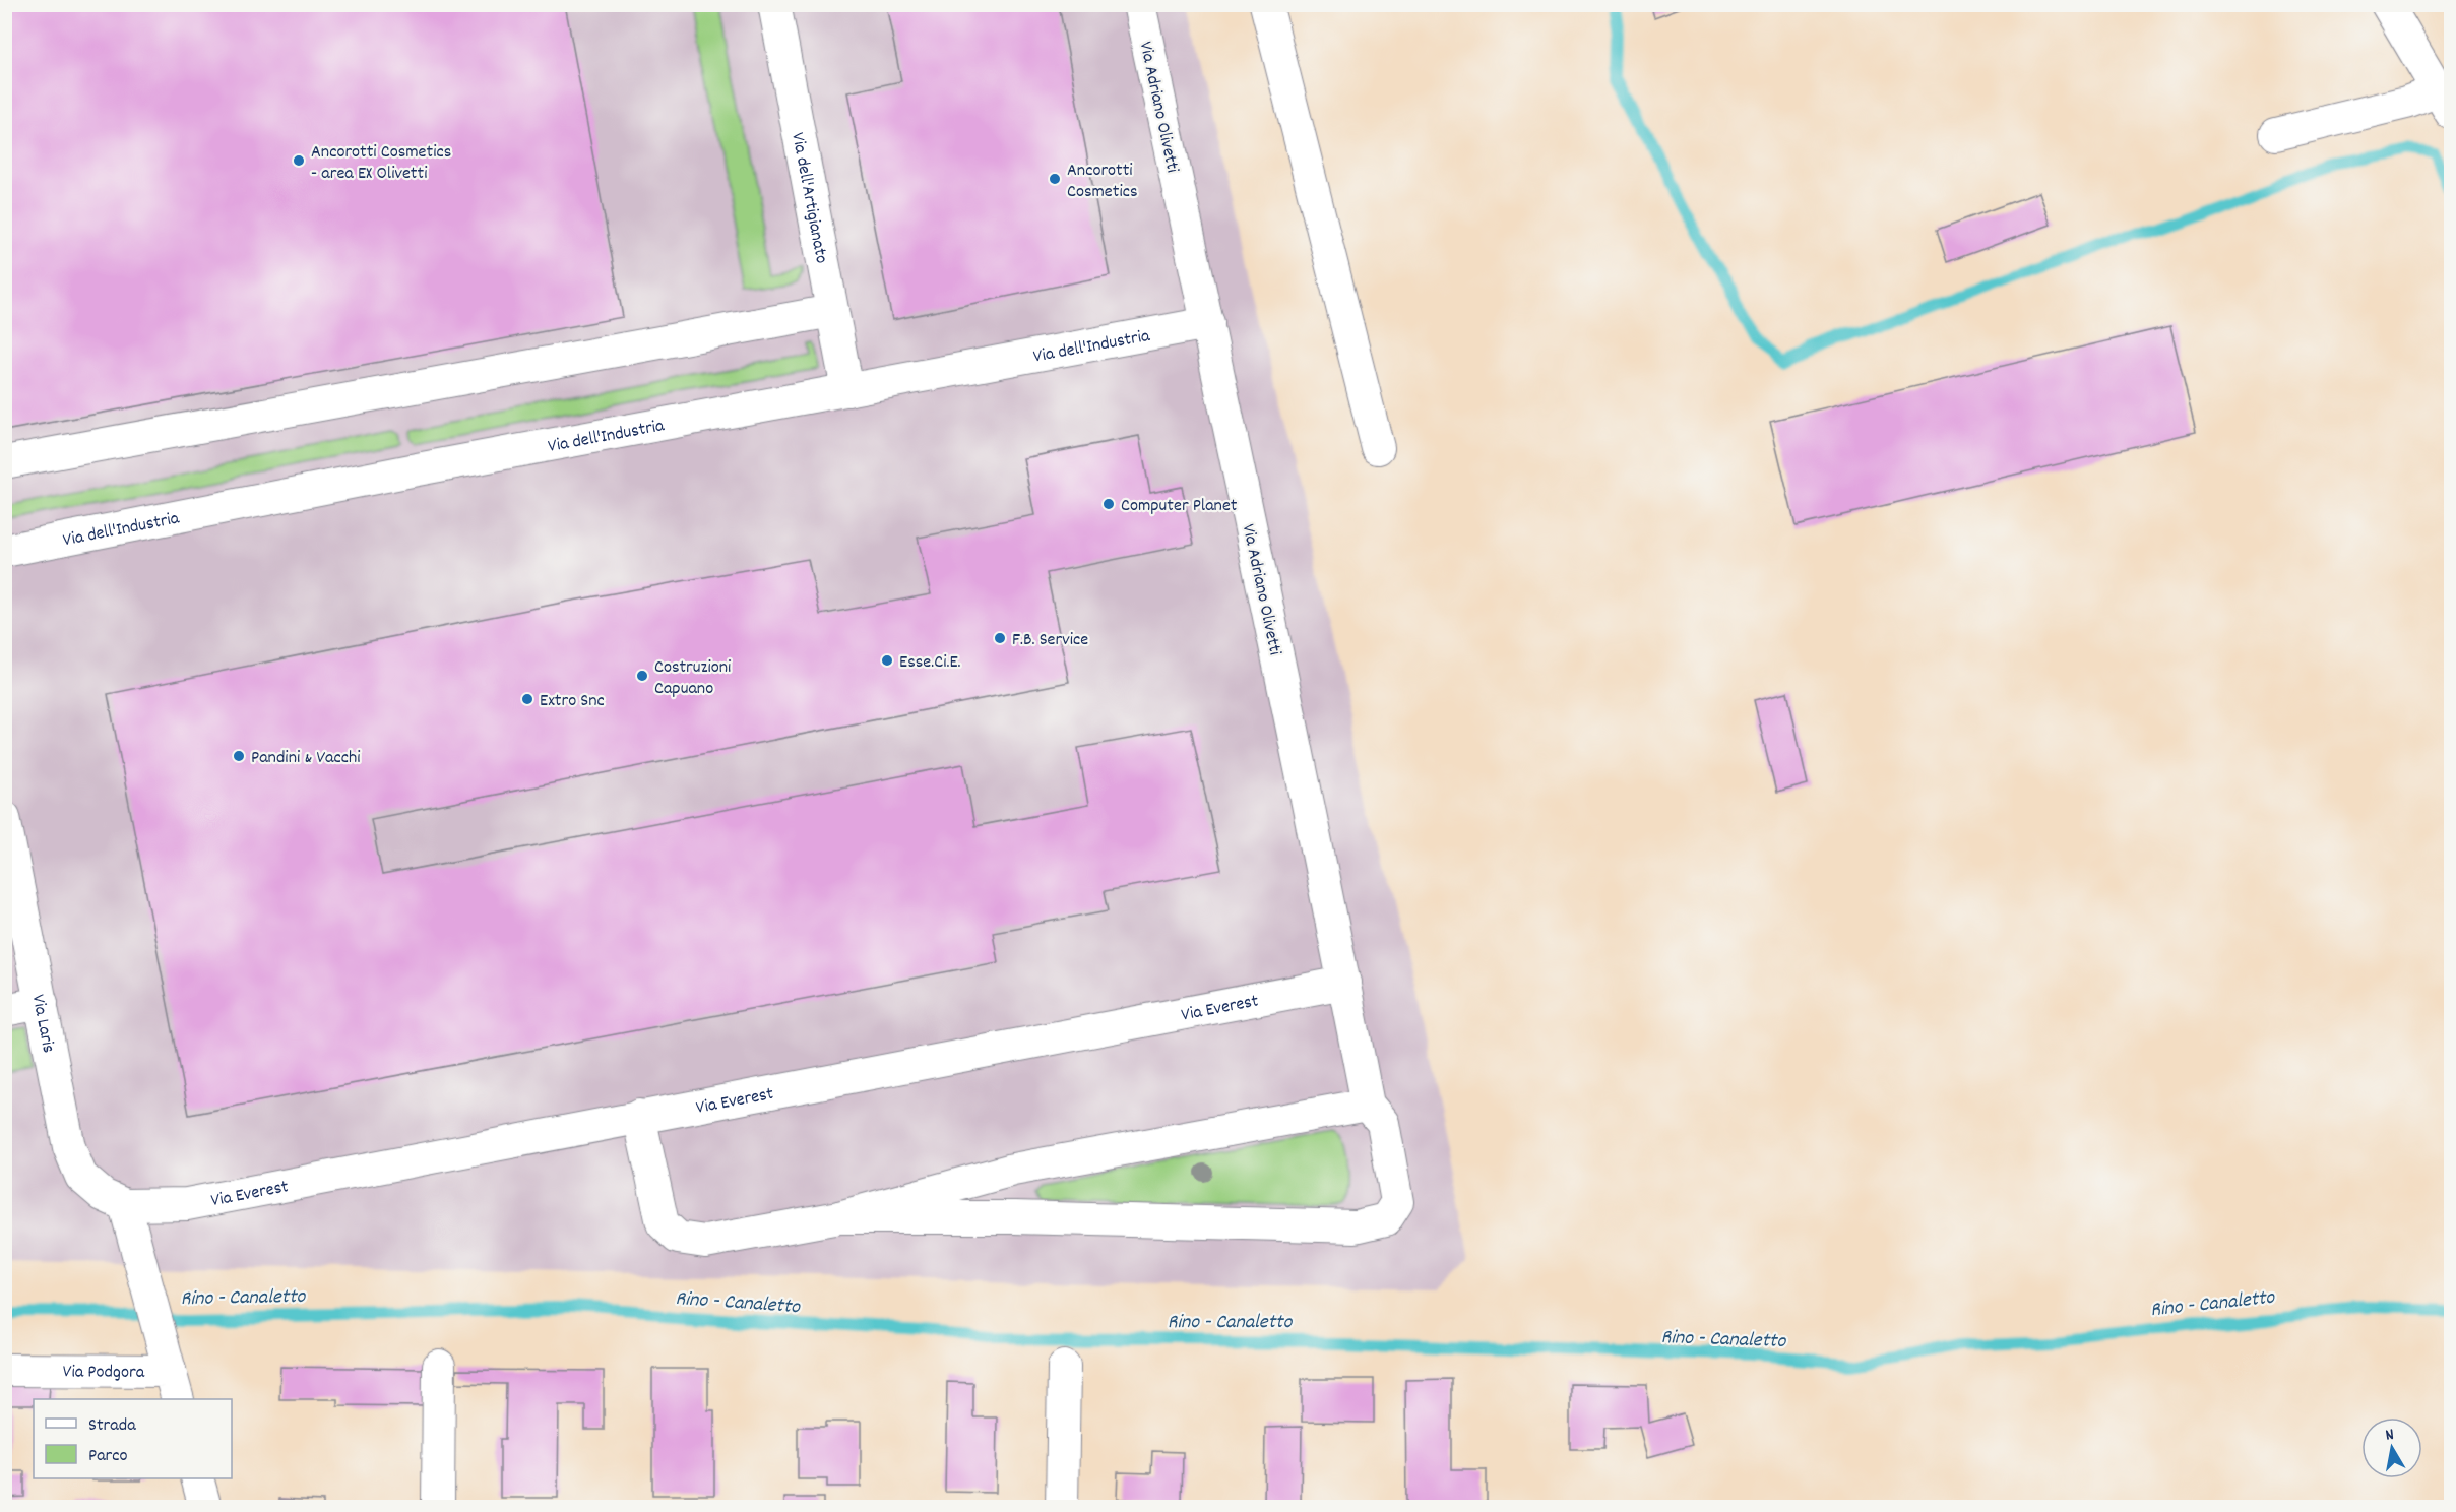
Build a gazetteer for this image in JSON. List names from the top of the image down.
{
  "streets": {
    "street": [
      "Via Adriano Olivetti",
      "Via dell'Artigianato",
      "Via dell'Industria",
      "Via Everest",
      "Via Laris",
      "Via Podgora"
    ]
  },
  "crossings": [
    ["Via Adriano Olivetti", "Via dell'Industria"],
    ["Via Adriano Olivetti", "Via Everest"],
    ["Via dell'Artigianato", "Via dell'Industria"],
    ["Via Everest", "Via Laris"]
  ],
  "water": ["Rino - Canaletto"],
  "places": [
    "Ancorotti Cosmetics - area EX Olivetti",
    "Ancorotti Cosmetics",
    "Computer Planet",
    "F.B. Service",
    "Esse.Ci.E.",
    "Costruzioni Capuano",
    "Extro Snc",
    "Pandini & Vacchi"
  ],
  "legend": ["Strada", "Parco"],
  "north": "top"
}
